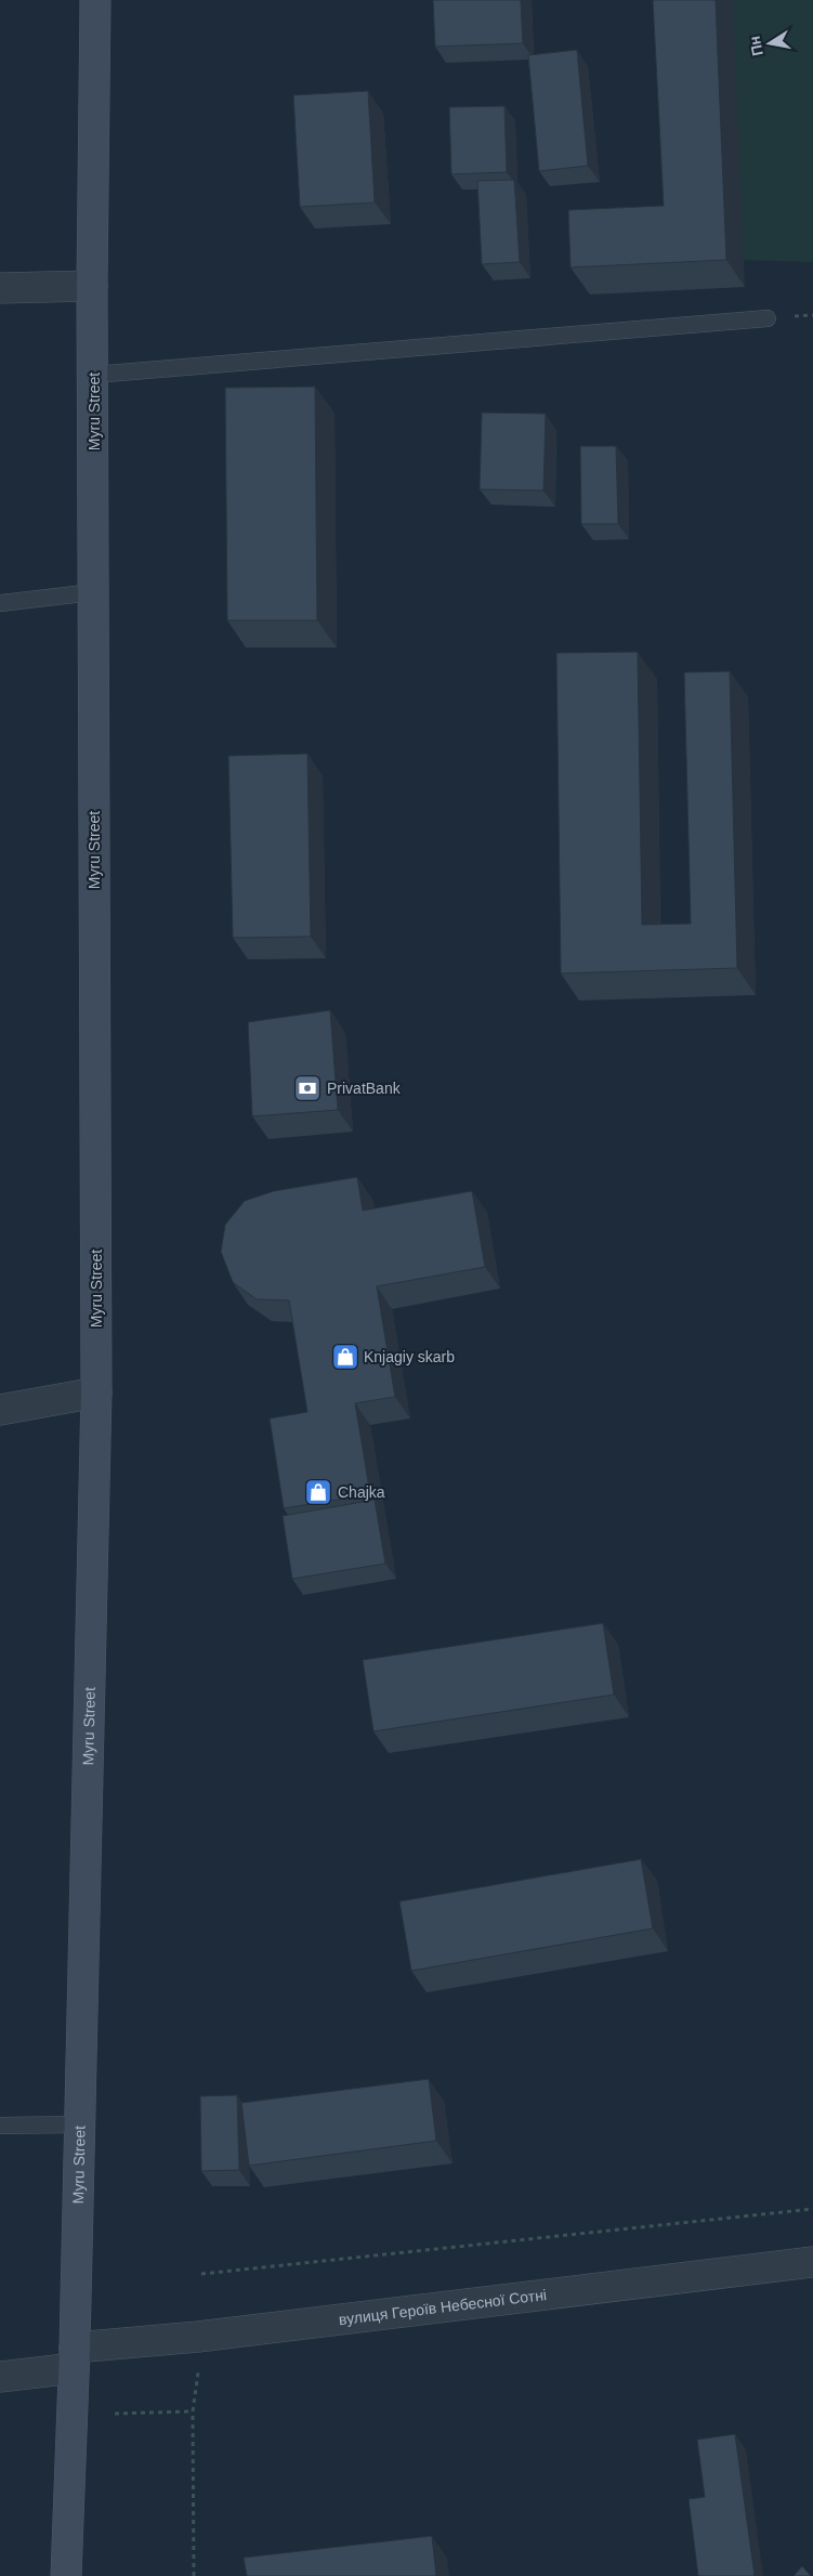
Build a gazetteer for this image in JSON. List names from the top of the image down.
{
  "streets": {
    "main road": ["Myru Street"],
    "street": ["вулиця Героїв Небесної Сотні"]
  },
  "crossings": [
    ["Myru Street", "вулиця Героїв Небесної Сотні"]
  ],
  "places": {
    "bank": ["PrivatBank"],
    "shop": ["Knjagiy skarb", "Сhajka"]
  },
  "north": "left"
}
